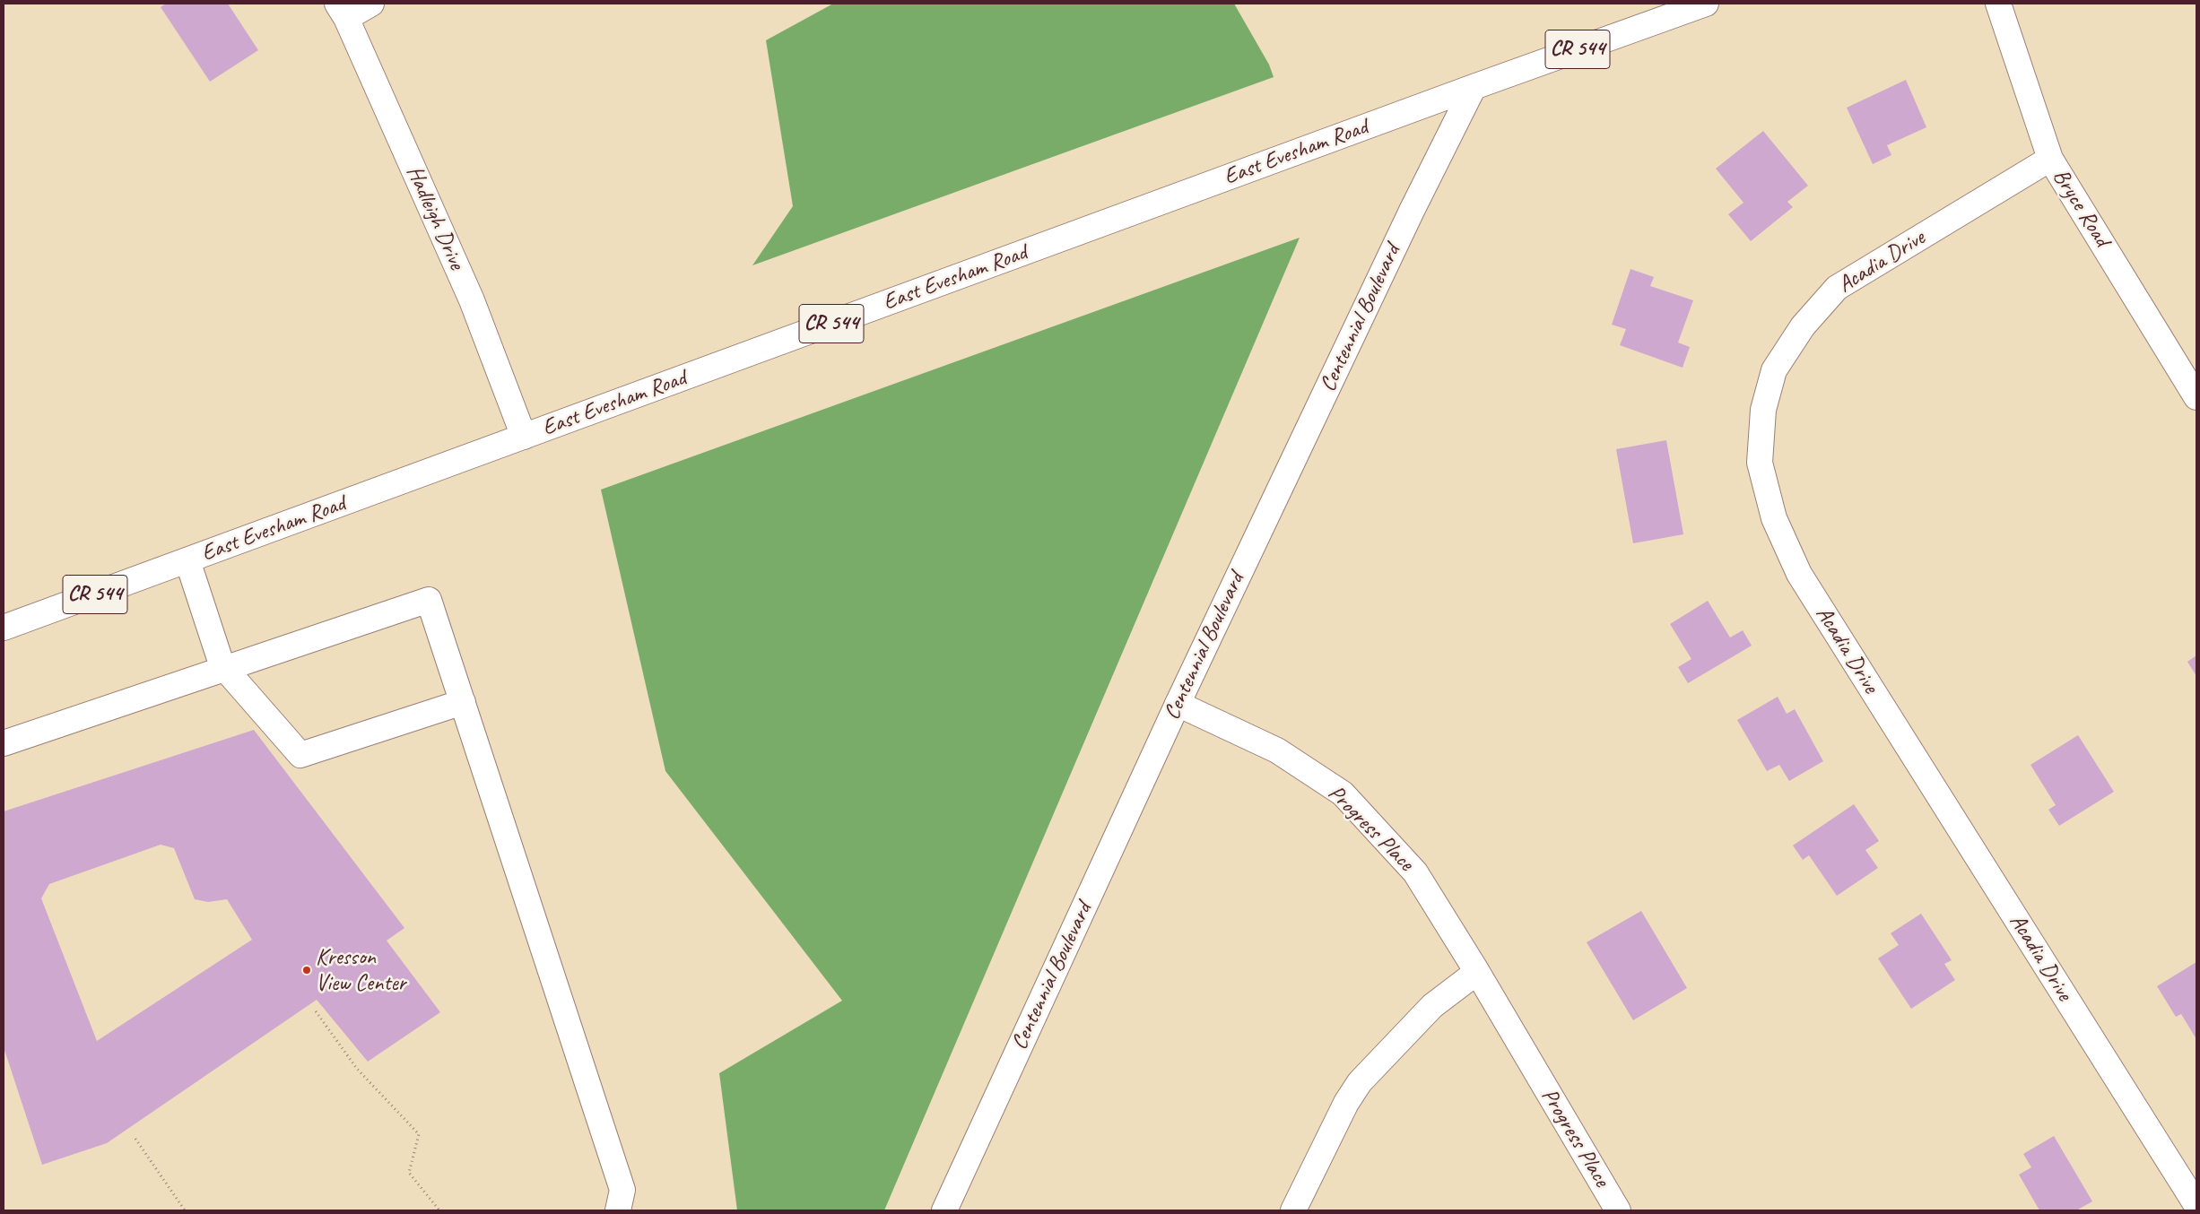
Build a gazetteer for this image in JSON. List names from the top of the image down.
{
  "streets": {
    "street": [
      "CR 544",
      "East Evesham Road",
      "Bryce Road",
      "Hadleigh Drive",
      "Acadia Drive",
      "Centennial Boulevard",
      "Progress Place"
    ]
  },
  "crossings": [
    ["East Evesham Road", "Hadleigh Drive"],
    ["East Evesham Road", "Centennial Boulevard"],
    ["Bryce Road", "Acadia Drive"],
    ["Centennial Boulevard", "Progress Place"]
  ],
  "places": ["Kresson View Center"]
}
